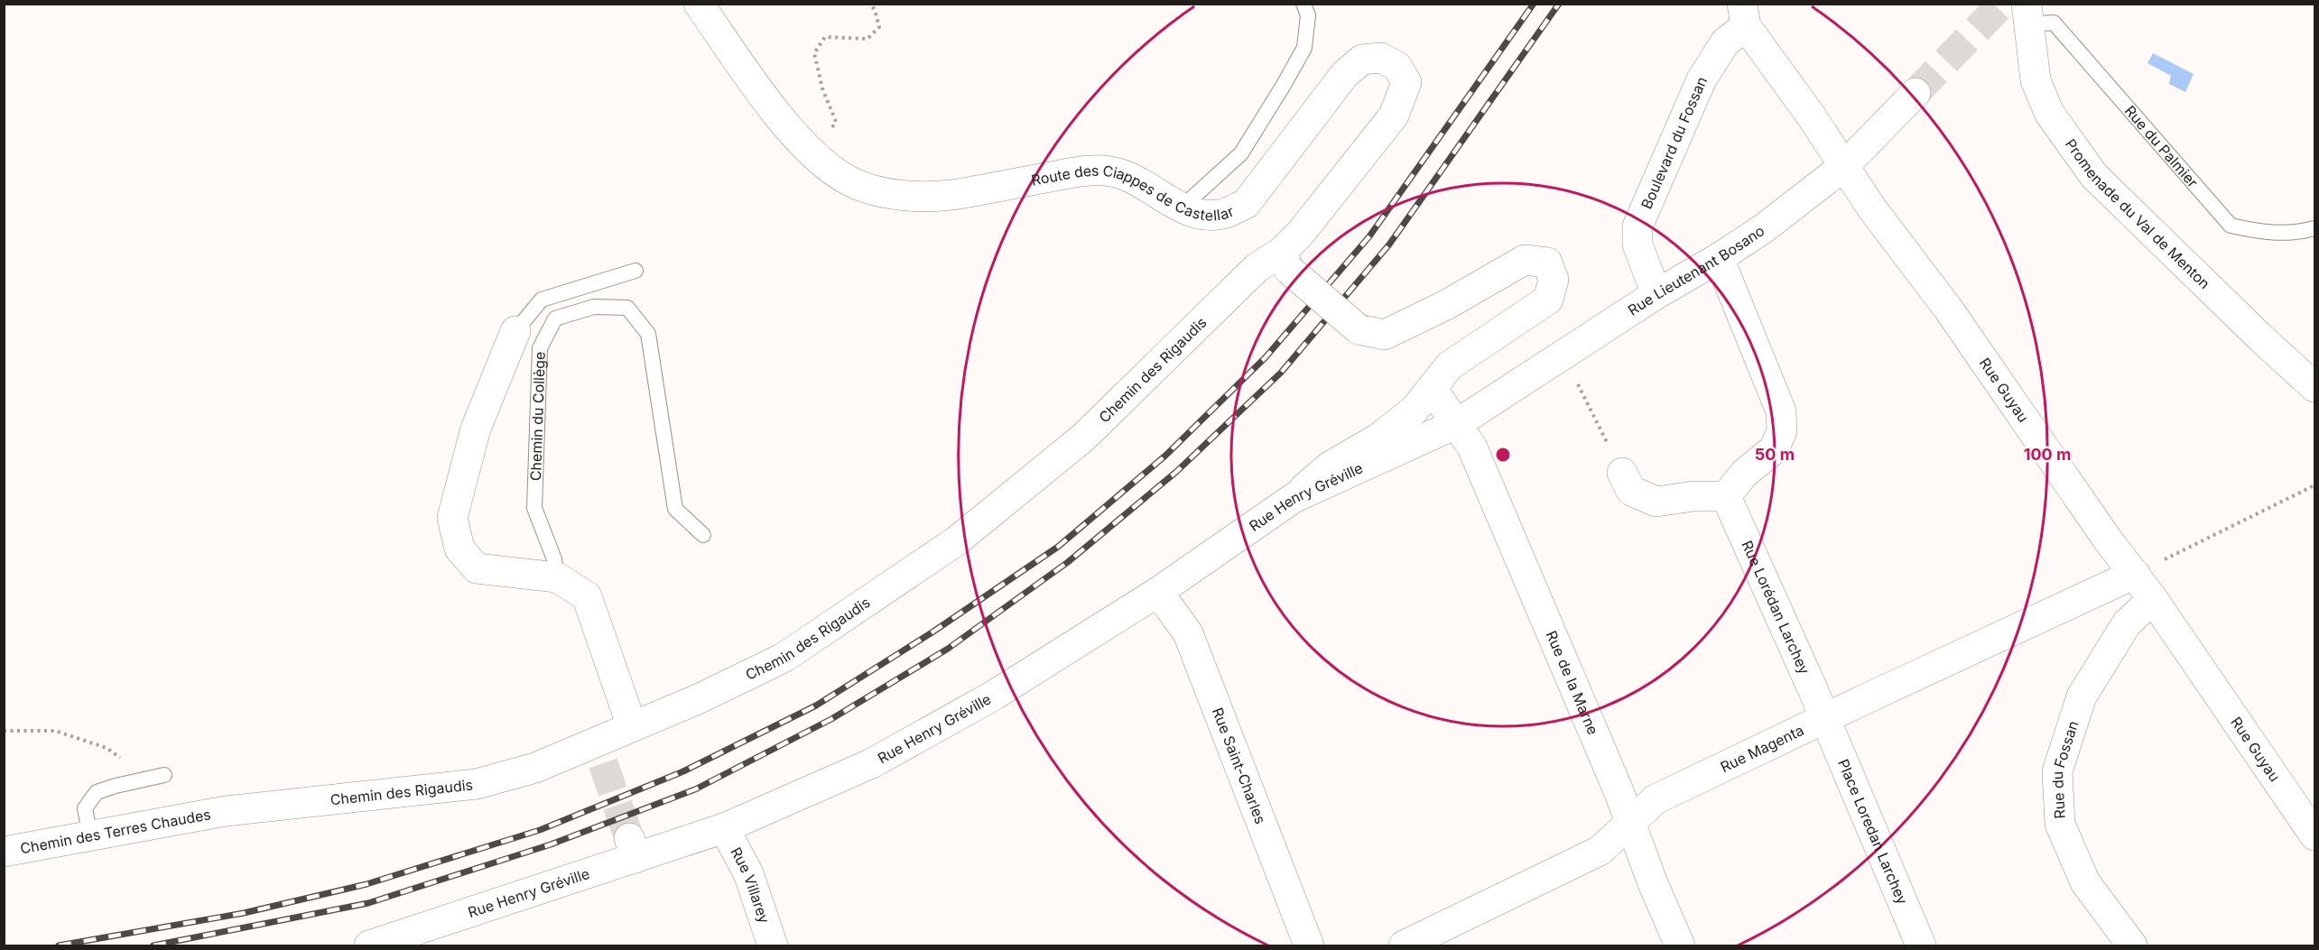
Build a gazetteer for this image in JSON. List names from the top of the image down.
{
  "streets": {
    "street": [
      "Boulevard du Fossan",
      "Route des Ciappes de Castellar",
      "Promenade du Val de Menton",
      "Rue Lieutenant Bosano",
      "Chemin des Rigaudis",
      "Rue Guyau",
      "Rue Henry Gréville",
      "Rue Lorédan Larchey",
      "Rue de la Marne",
      "Rue Magenta",
      "Rue Saint-Charles",
      "Rue du Fossan",
      "Chemin des Terres Chaudes",
      "Place Loredan Larchey",
      "Rue Villarey"
    ],
    "lane": ["Rue du Palmier", "Chemin du Collège"]
  },
  "crossings": [
    ["Boulevard du Fossan", "Rue Lieutenant Bosano"],
    ["Boulevard du Fossan", "Rue Guyau"],
    ["Rue du Palmier", "Promenade du Val de Menton"],
    ["Route des Ciappes de Castellar", "Chemin des Rigaudis"],
    ["Rue Lieutenant Bosano", "Rue Guyau"],
    ["Rue Lieutenant Bosano", "Rue Henry Gréville"],
    ["Rue Lieutenant Bosano", "Rue de la Marne"],
    ["Chemin des Rigaudis", "Chemin des Terres Chaudes"],
    ["Rue Guyau", "Rue Magenta"],
    ["Rue Guyau", "Rue du Fossan"],
    ["Rue Henry Gréville", "Rue de la Marne"],
    ["Rue Henry Gréville", "Rue Saint-Charles"],
    ["Rue Henry Gréville", "Rue Villarey"],
    ["Rue Lorédan Larchey", "Rue Magenta"],
    ["Rue Lorédan Larchey", "Place Loredan Larchey"],
    ["Rue de la Marne", "Rue Magenta"],
    ["Rue Magenta", "Place Loredan Larchey"]
  ],
  "rings": ["50 m", "100 m"]
}
